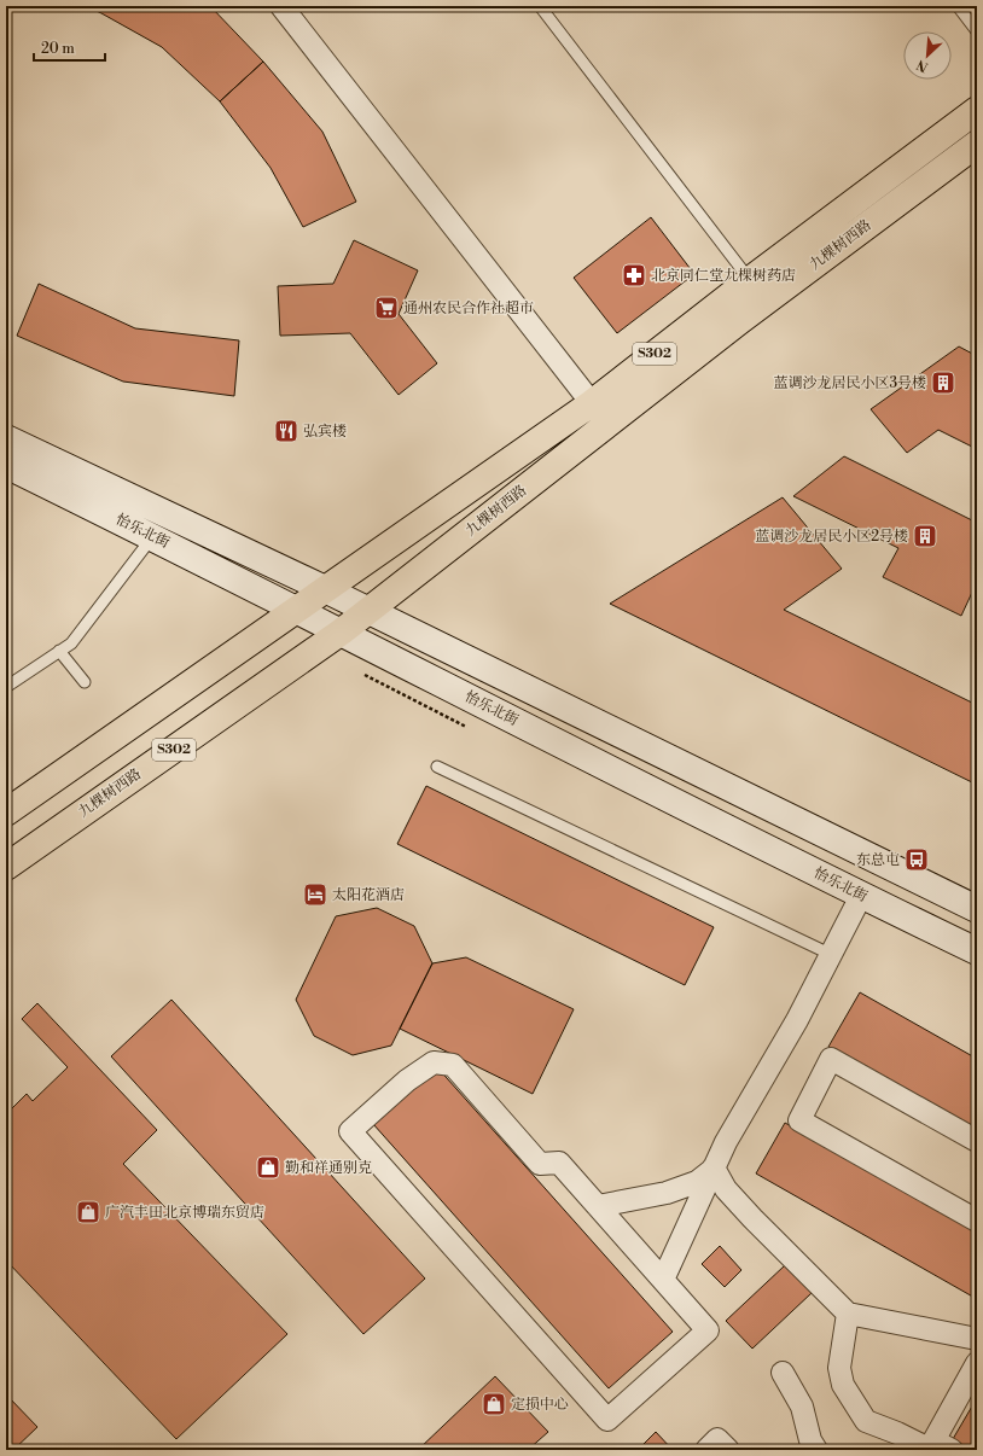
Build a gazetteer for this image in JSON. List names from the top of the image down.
{
  "streets": {
    "main road": ["九棵树西路", "S302", "怡乐北街"]
  },
  "crossings": [
    ["九棵树西路", "怡乐北街"]
  ],
  "places": {
    "pharmacy": ["北京同仁堂九棵树药店"],
    "supermarket": ["通州农民合作社超市"],
    "building": ["蓝调沙龙居民小区3号楼", "蓝调沙龙居民小区2号楼"],
    "restaurant": ["弘宾楼"],
    "bus stop": ["东总屯"],
    "hotel": ["太阳花酒店"],
    "shop": ["勤和祥通别克", "广汽丰田北京博瑞东贸店", "定损中心"]
  },
  "scale_bar": "20 m",
  "north": "bottom left"
}
